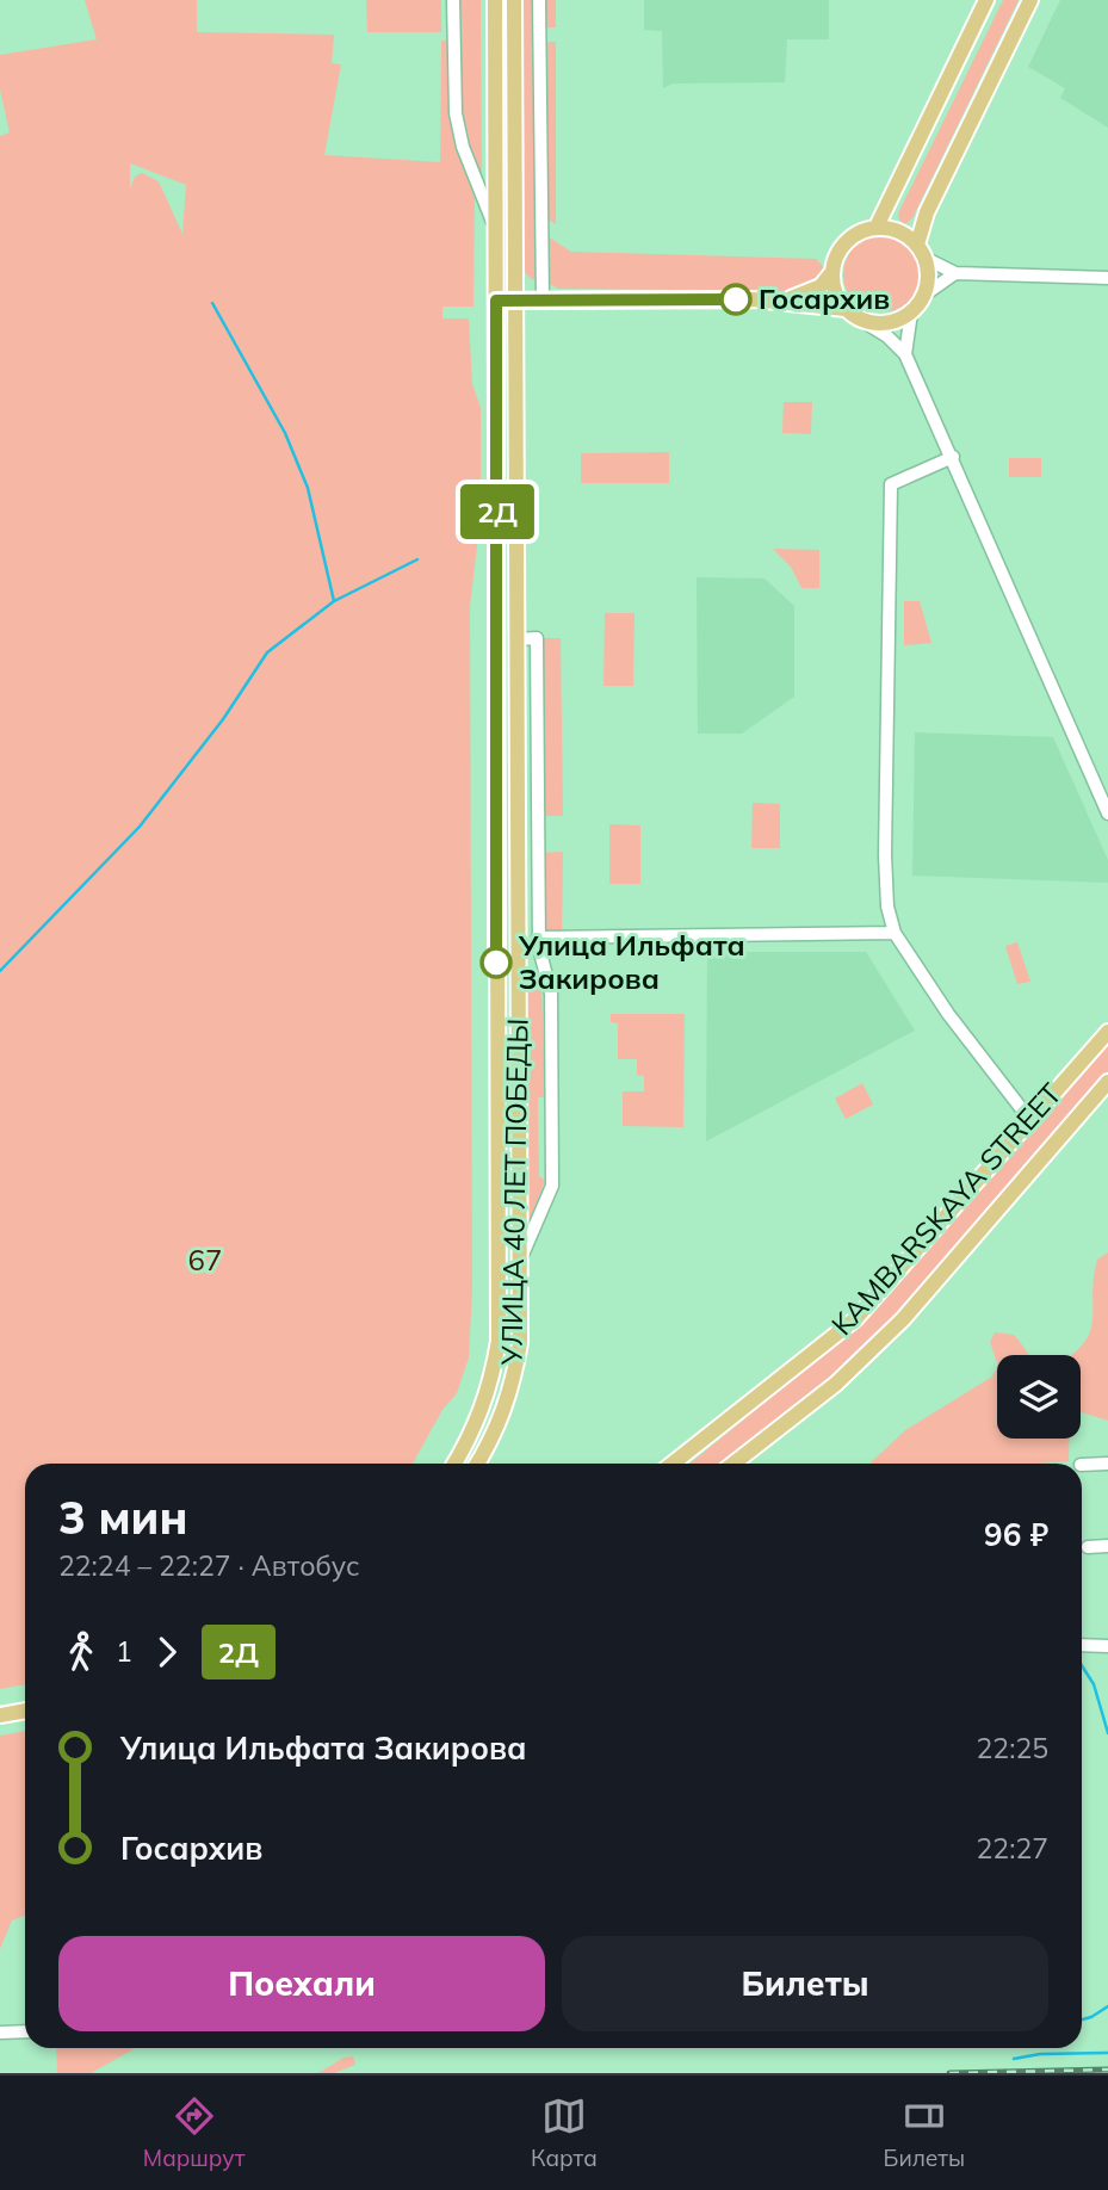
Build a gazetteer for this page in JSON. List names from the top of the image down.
{
  "streets": {
    "main road": ["УЛИЦА 40 ЛЕТ ПОБЕДЫ", "KAMBARSKAYA STREET"]
  },
  "parks": ["67"],
  "places": ["Госархив", "Улица Ильфата Закирова"],
  "lines": ["bus line 2Д"],
  "page": {
    "on_map": "2Д",
    "heading": ["3 мин", "22:24 – 22:27 · Автобус", "96 ₽"],
    "legs": ["1", "2Д"],
    "list": [
      {
        "name": "Улица Ильфата Закирова",
        "value": "22:25"
      },
      {
        "name": "Госархив",
        "value": "22:27"
      }
    ],
    "buttons": ["Поехали", "Билеты"],
    "tabs": ["Маршрут", "Карта", "Билеты"]
  }
}
